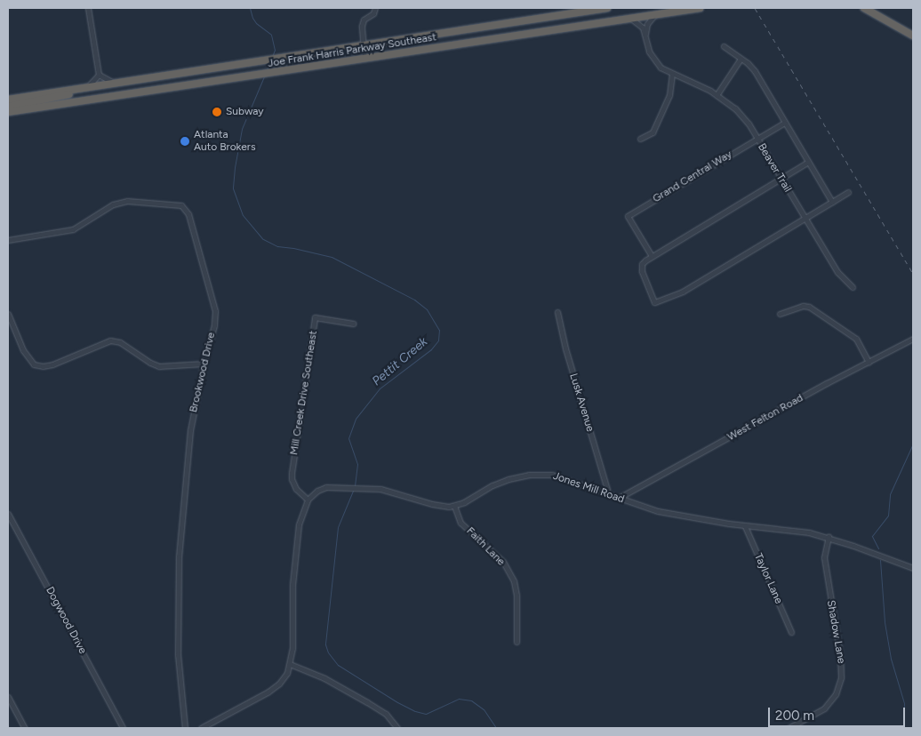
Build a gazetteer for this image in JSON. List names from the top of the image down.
{
  "streets": {
    "highway": ["Joe Frank Harris Parkway Southeast"],
    "street": [
      "Beaver Trail",
      "Grand Central Way",
      "Brookwood Drive",
      "Mill Creek Drive Southeast",
      "Lusk Avenue",
      "West Felton Road",
      "Jones Mill Road",
      "Faith Lane",
      "Taylor Lane",
      "Dogwood Drive",
      "Shadow Lane"
    ]
  },
  "crossings": [
    ["Joe Frank Harris Parkway Southeast", "Beaver Trail"],
    ["Beaver Trail", "Grand Central Way"],
    ["Lusk Avenue", "Jones Mill Road"],
    ["West Felton Road", "Jones Mill Road"],
    ["Jones Mill Road", "Faith Lane"],
    ["Jones Mill Road", "Taylor Lane"],
    ["Jones Mill Road", "Shadow Lane"]
  ],
  "water": ["Pettit Creek"],
  "places": ["Subway", "Atlanta Auto Brokers"],
  "scale_bar": "200 m"
}
